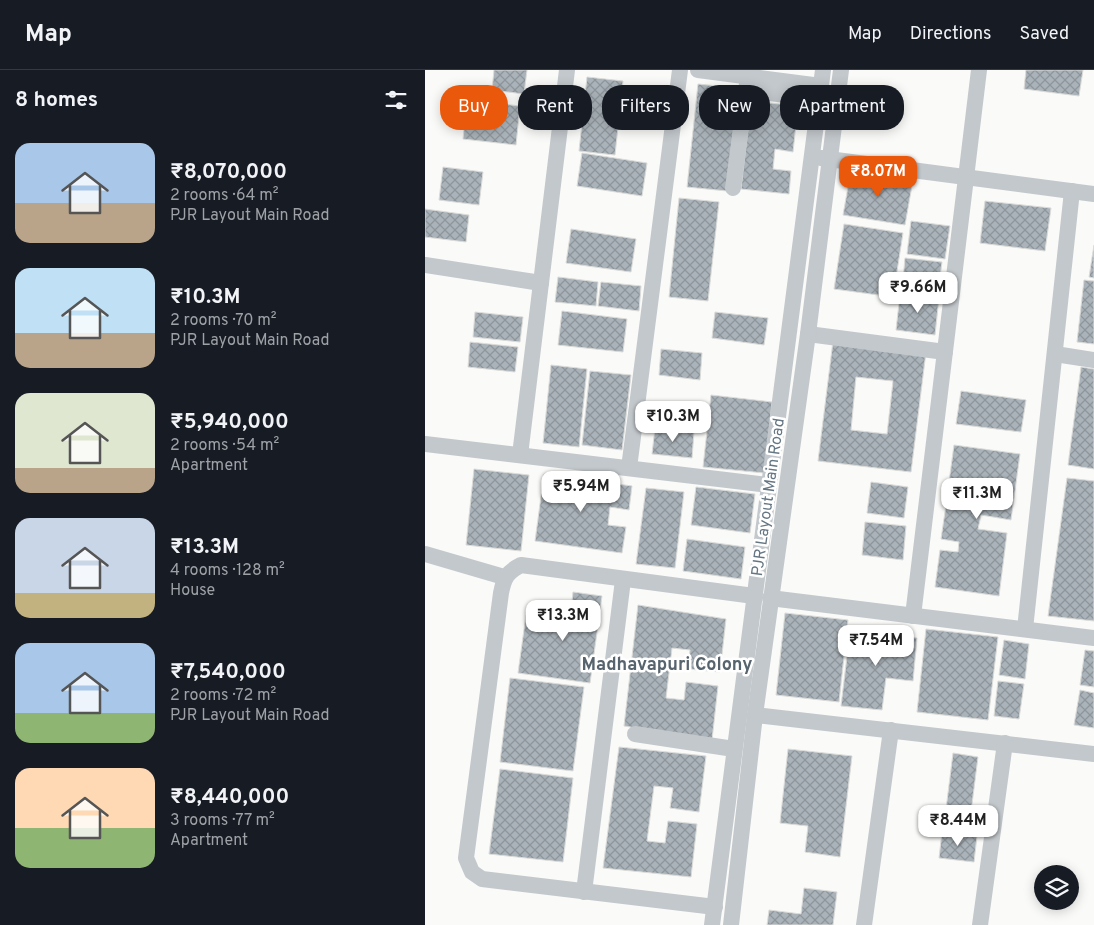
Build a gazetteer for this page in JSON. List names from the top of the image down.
{
  "streets": {
    "street": ["PJR Layout Main Road"]
  },
  "districts": ["Madhavapuri Colony"],
  "page": {
    "header": "Map",
    "nav": ["Map", "Directions", "Saved"],
    "heading": "8 homes",
    "chip": [
      "Buy",
      "Rent",
      "Filters",
      "New",
      "Apartment"
    ],
    "list": [
      {
        "name": "₹8,070,000",
        "note": "2 rooms · 64 m² · PJR Layout Main Road"
      },
      {
        "name": "₹10.3M",
        "note": "2 rooms · 70 m² · PJR Layout Main Road"
      },
      {
        "name": "₹5,940,000",
        "note": "2 rooms · 54 m² · Apartment"
      },
      {
        "name": "₹13.3M",
        "note": "4 rooms · 128 m² · House"
      },
      {
        "name": "₹7,540,000",
        "note": "2 rooms · 72 m² · PJR Layout Main Road"
      },
      {
        "name": "₹8,440,000",
        "note": "3 rooms · 77 m² · Apartment"
      }
    ],
    "price": [
      "₹8.07M",
      "₹9.66M",
      "₹10.3M",
      "₹5.94M",
      "₹11.3M",
      "₹13.3M",
      "₹7.54M",
      "₹8.44M"
    ]
  }
}
